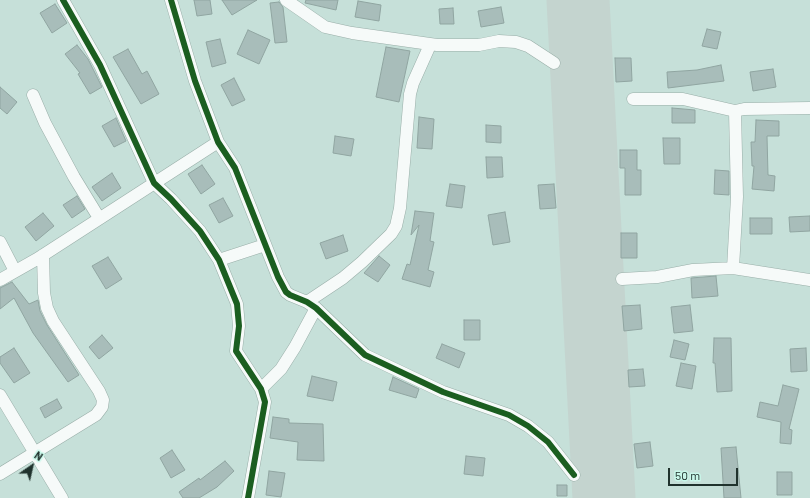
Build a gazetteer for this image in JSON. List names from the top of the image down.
{
  "scale_bar": "50 m",
  "north": "top right"
}
